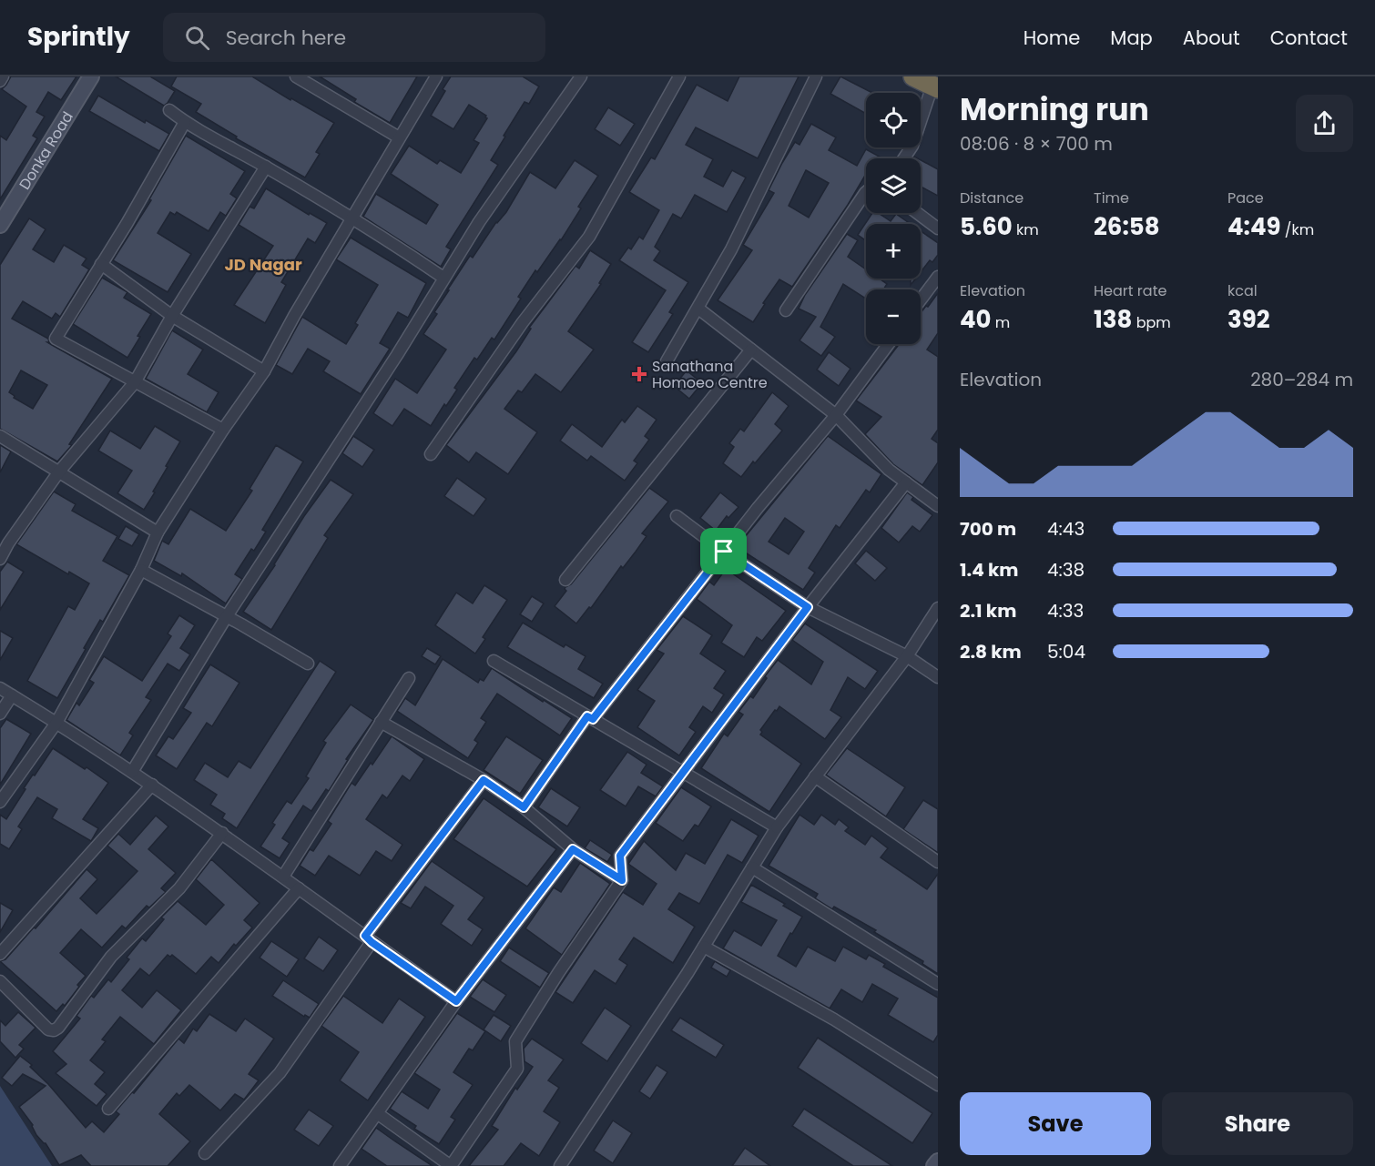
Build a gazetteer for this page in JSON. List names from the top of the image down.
{
  "streets": {
    "street": ["Donka Road"]
  },
  "districts": ["JD Nagar"],
  "places": {
    "health": ["Sanathana Homoeo Centre"]
  },
  "page": {
    "header": "Sprintly",
    "search": "Search here",
    "nav": [
      "Home",
      "Map",
      "About",
      "Contact"
    ],
    "heading": ["Morning run", "08:06 · 8 × 700 m"],
    "map_buttons": ["+", "−"],
    "stats": [
      ["Distance", "5.60 km"],
      ["Time", "26:58"],
      ["Pace", "4:49 /km"],
      ["Elevation", "40 m"],
      ["Heart rate", "138 bpm"],
      ["kcal", "392"]
    ],
    "chart": ["Elevation", "280–284 m"],
    "list": [
      {
        "name": "700 m",
        "note": "4:43"
      },
      {
        "name": "1.4 km",
        "note": "4:38"
      },
      {
        "name": "2.1 km",
        "note": "4:33"
      },
      {
        "name": "2.8 km",
        "note": "5:04"
      }
    ],
    "buttons": ["Save", "Share"]
  }
}
